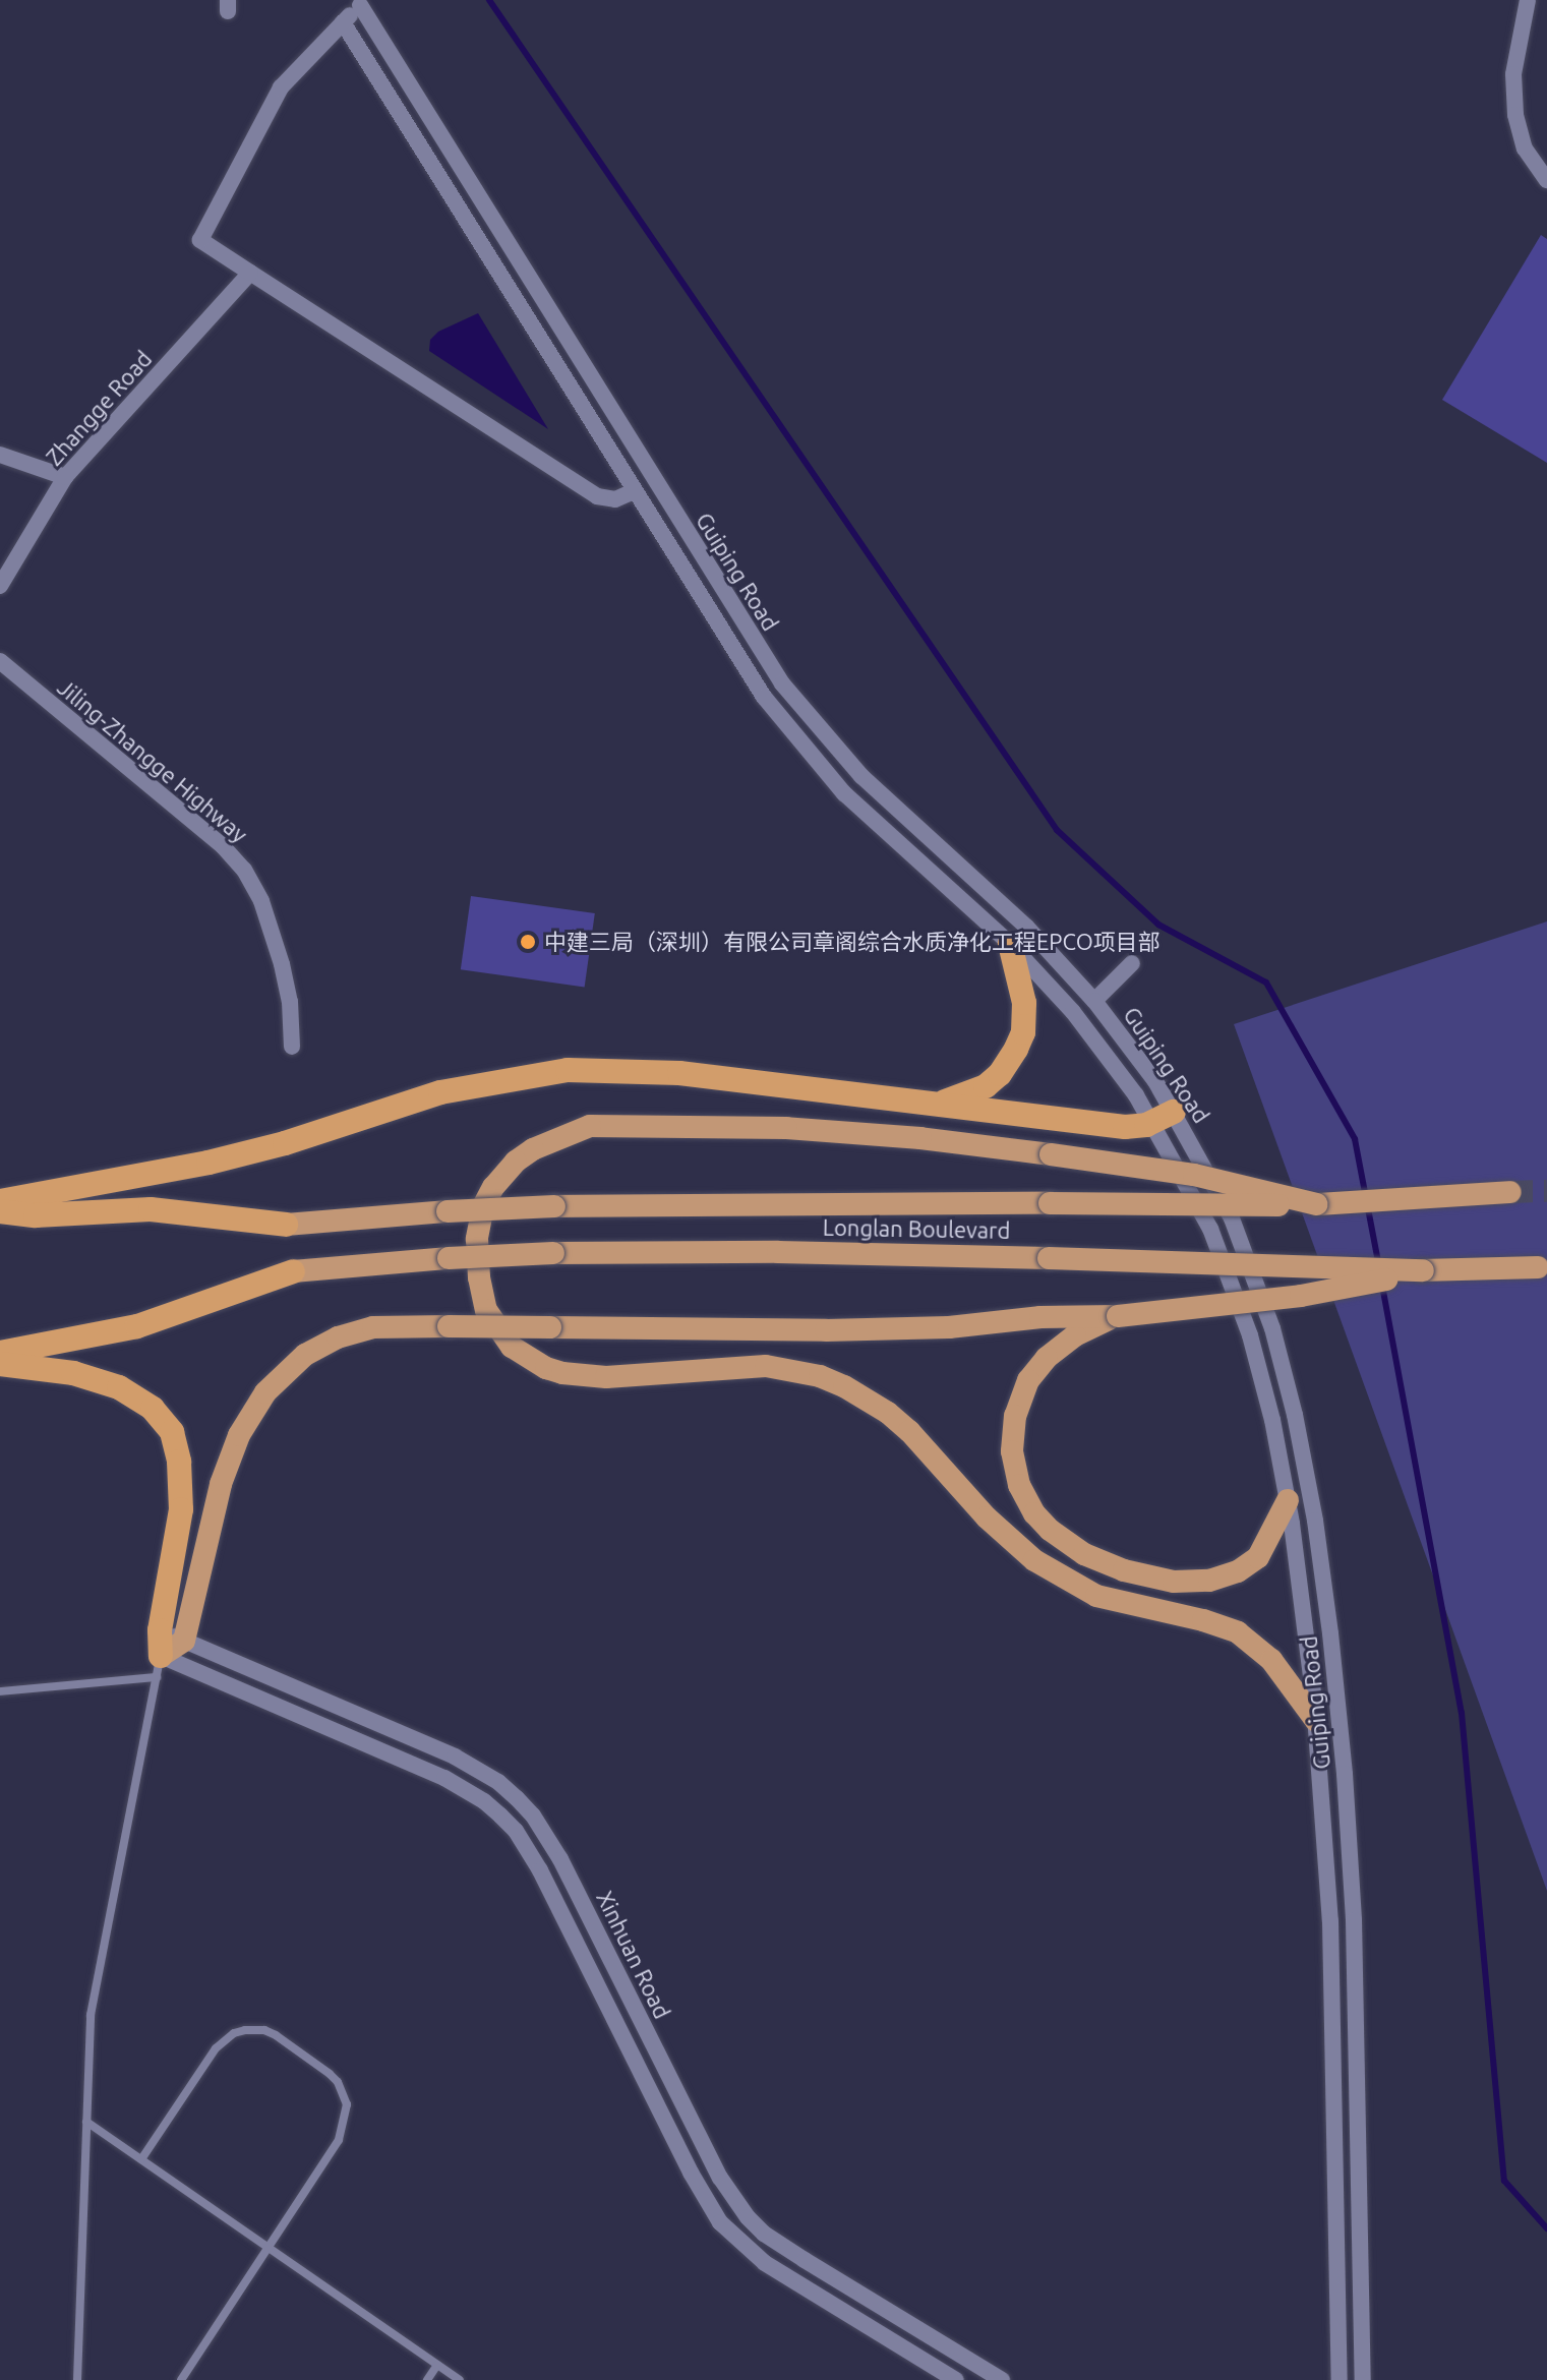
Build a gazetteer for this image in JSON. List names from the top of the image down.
{
  "streets": {
    "highway": ["Longlan Boulevard"],
    "street": [
      "Zhangge Road",
      "Guiping Road",
      "Jiling-Zhangge Highway",
      "Xinhuan Road"
    ]
  },
  "places": ["中建三局（深圳）有限公司章阁综合水质净化工程EPCO项目部"]
}
